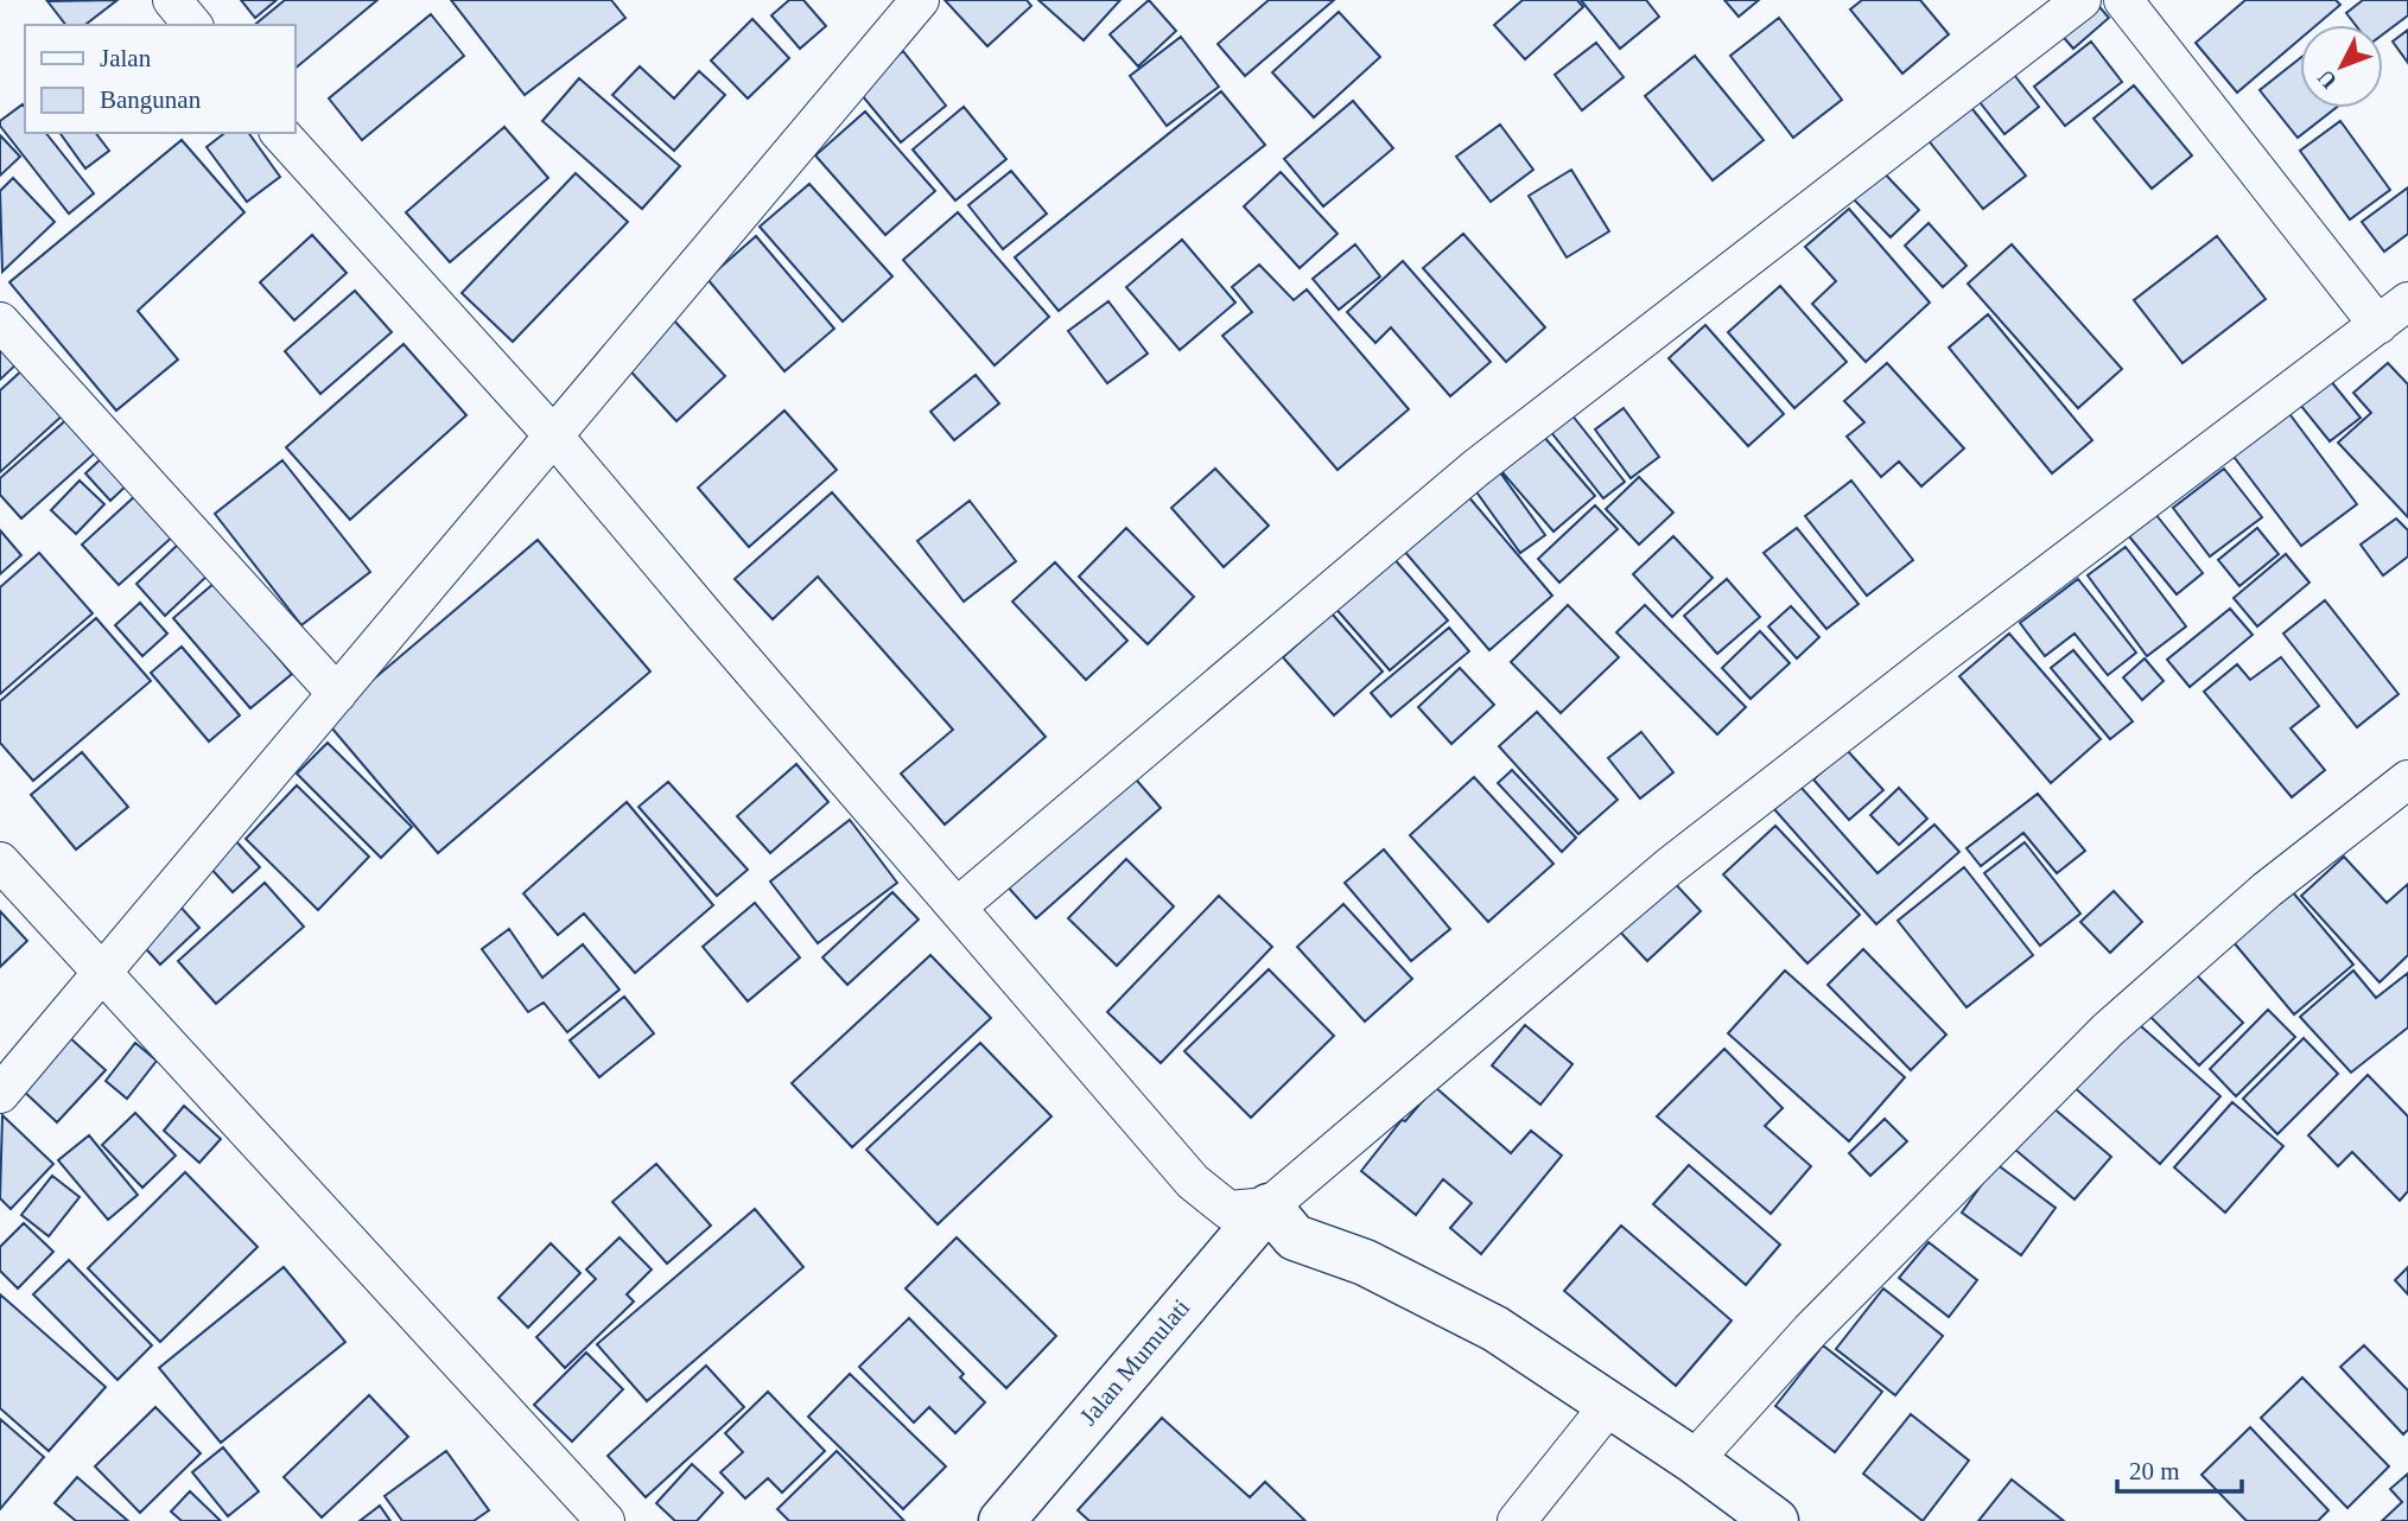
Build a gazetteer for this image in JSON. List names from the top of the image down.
{
  "streets": {
    "street": ["Jalan Mumulati"]
  },
  "legend": ["Jalan", "Bangunan"],
  "scale_bar": "20 m",
  "north": "bottom left"
}
